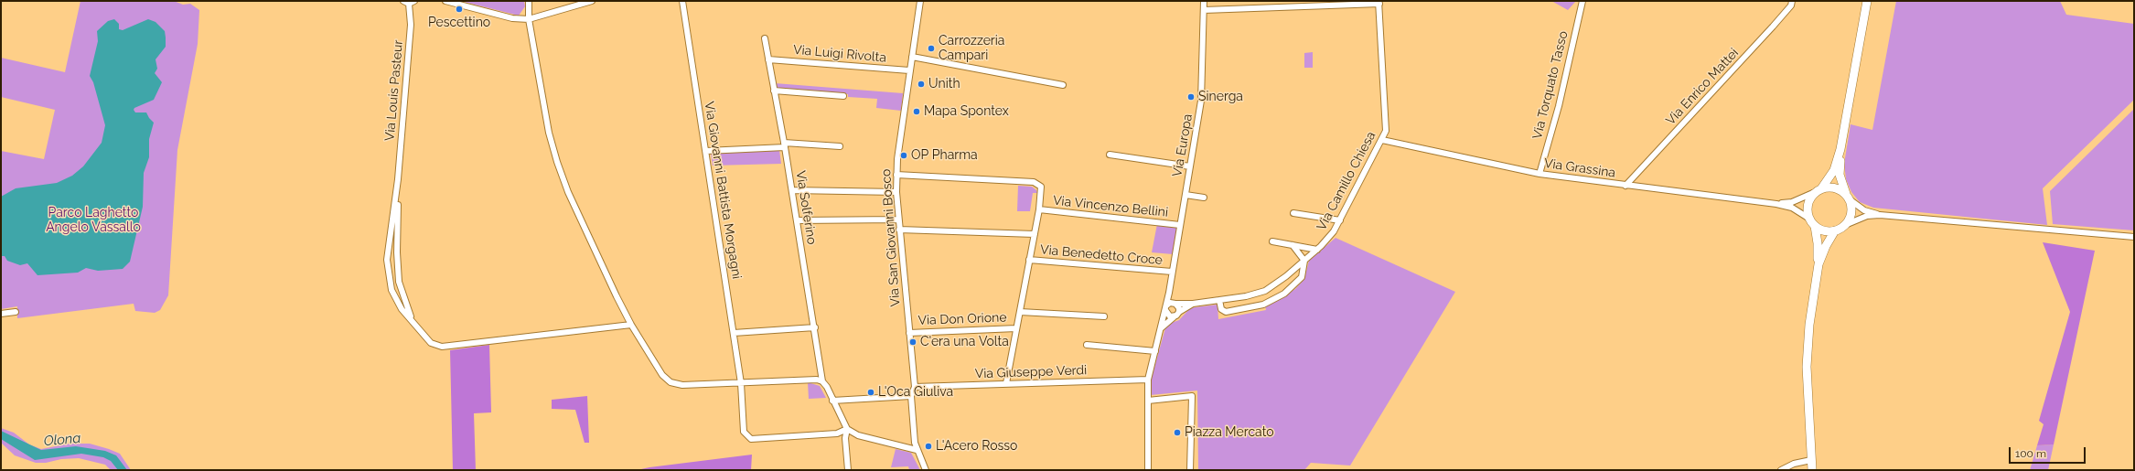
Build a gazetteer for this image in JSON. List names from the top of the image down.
{
  "streets": {
    "street": [
      "Via Luigi Rivolta",
      "Via Torquato Tasso",
      "Via Enrico Mattei",
      "Via Louis Pasteur",
      "Via Europa",
      "Via Grassina",
      "Via Camillo Chiesa",
      "Via Giovanni Battista Morgagni",
      "Via Vincenzo Bellini",
      "Via Solferino",
      "Via San Giovanni Bosco",
      "Via Benedetto Croce",
      "Via Don Orione",
      "Via Giuseppe Verdi"
    ]
  },
  "crossings": [
    ["Via Luigi Rivolta", "Via Solferino"],
    ["Via Luigi Rivolta", "Via San Giovanni Bosco"],
    ["Via Torquato Tasso", "Via Grassina"],
    ["Via Enrico Mattei", "Via Grassina"],
    ["Via Europa", "Via Camillo Chiesa"],
    ["Via Europa", "Via Vincenzo Bellini"],
    ["Via Europa", "Via Benedetto Croce"],
    ["Via Europa", "Via Giuseppe Verdi"],
    ["Via Grassina", "Via Camillo Chiesa"],
    ["Via Giovanni Battista Morgagni", "Via Solferino"],
    ["Via San Giovanni Bosco", "Via Don Orione"],
    ["Via San Giovanni Bosco", "Via Giuseppe Verdi"]
  ],
  "water": ["Olona"],
  "parks": ["Parco Laghetto Angelo Vassallo"],
  "places": [
    "Pescettino",
    "Carrozzeria Campari",
    "Unith",
    "Sinerga",
    "Mapa Spontex",
    "OP Pharma",
    "C'era una Volta",
    "L'Oca Giuliva",
    "Piazza Mercato",
    "L'Acero Rosso"
  ],
  "scale_bar": "100 m"
}
